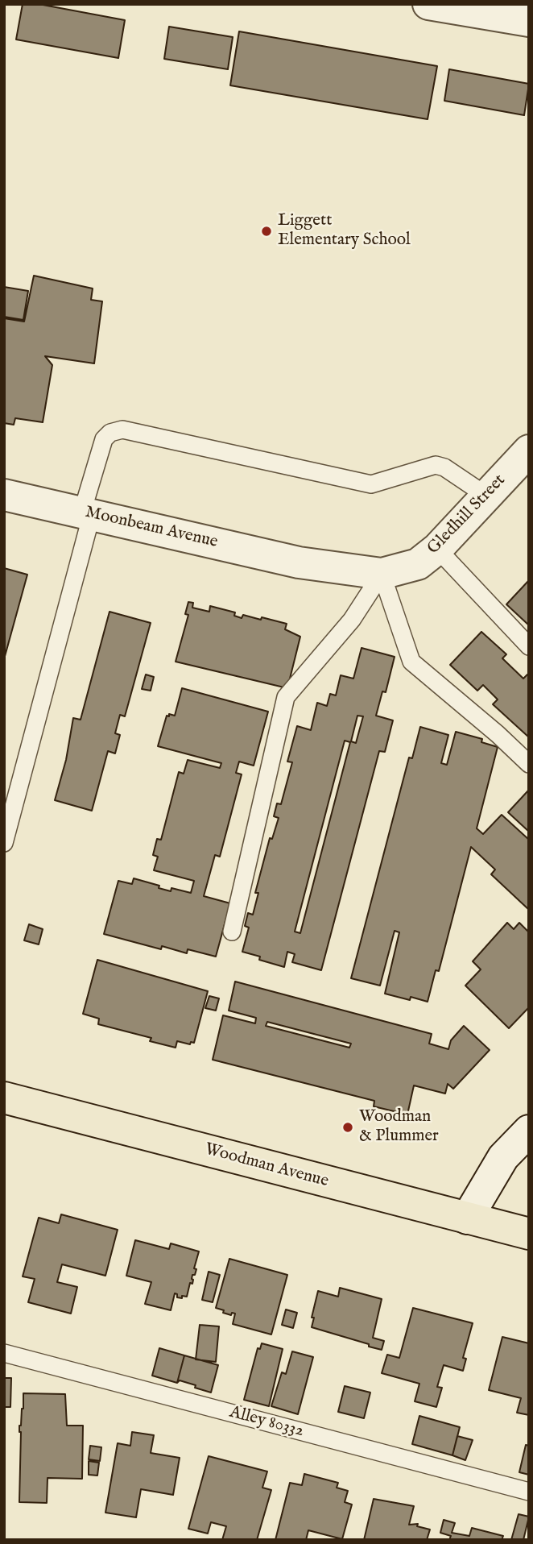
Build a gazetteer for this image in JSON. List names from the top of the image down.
{
  "streets": {
    "main road": ["Woodman Avenue"],
    "street": ["Gledhill Street", "Moonbeam Avenue"],
    "lane": ["Alley 80332"]
  },
  "crossings": [
    ["Gledhill Street", "Moonbeam Avenue"]
  ],
  "places": ["Liggett Elementary School", "Woodman & Plummer"]
}
